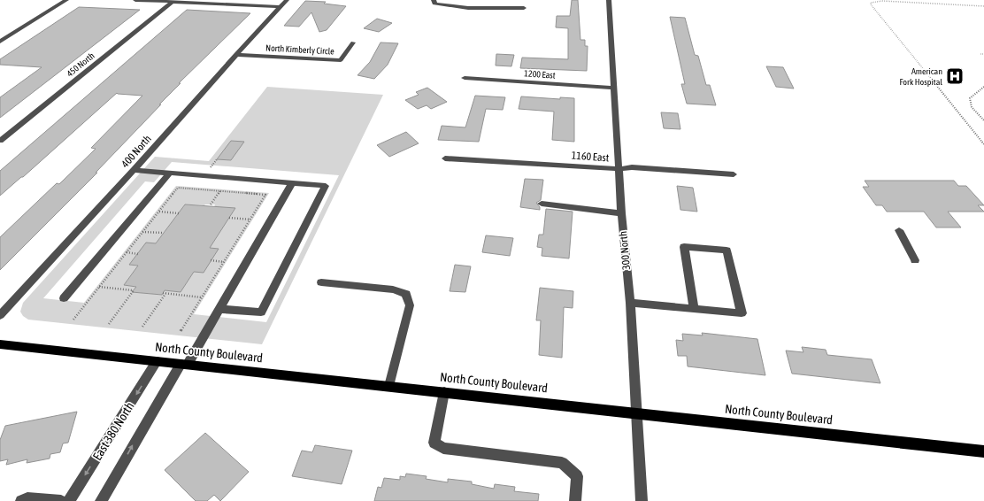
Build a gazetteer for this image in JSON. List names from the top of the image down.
{
  "streets": {
    "main road": ["North County Boulevard"],
    "street": [
      "North Kimberly Circle",
      "450 North",
      "1200 East",
      "400 North",
      "1160 East",
      "300 North",
      "East 380 North"
    ]
  },
  "crossings": [
    ["North Kimberly Circle", "400 North"],
    ["1200 East", "300 North"],
    ["1160 East", "300 North"],
    ["300 North", "North County Boulevard"],
    ["North County Boulevard", "East 380 North"]
  ],
  "places": {
    "hospital": ["American Fork Hospital"]
  }
}
